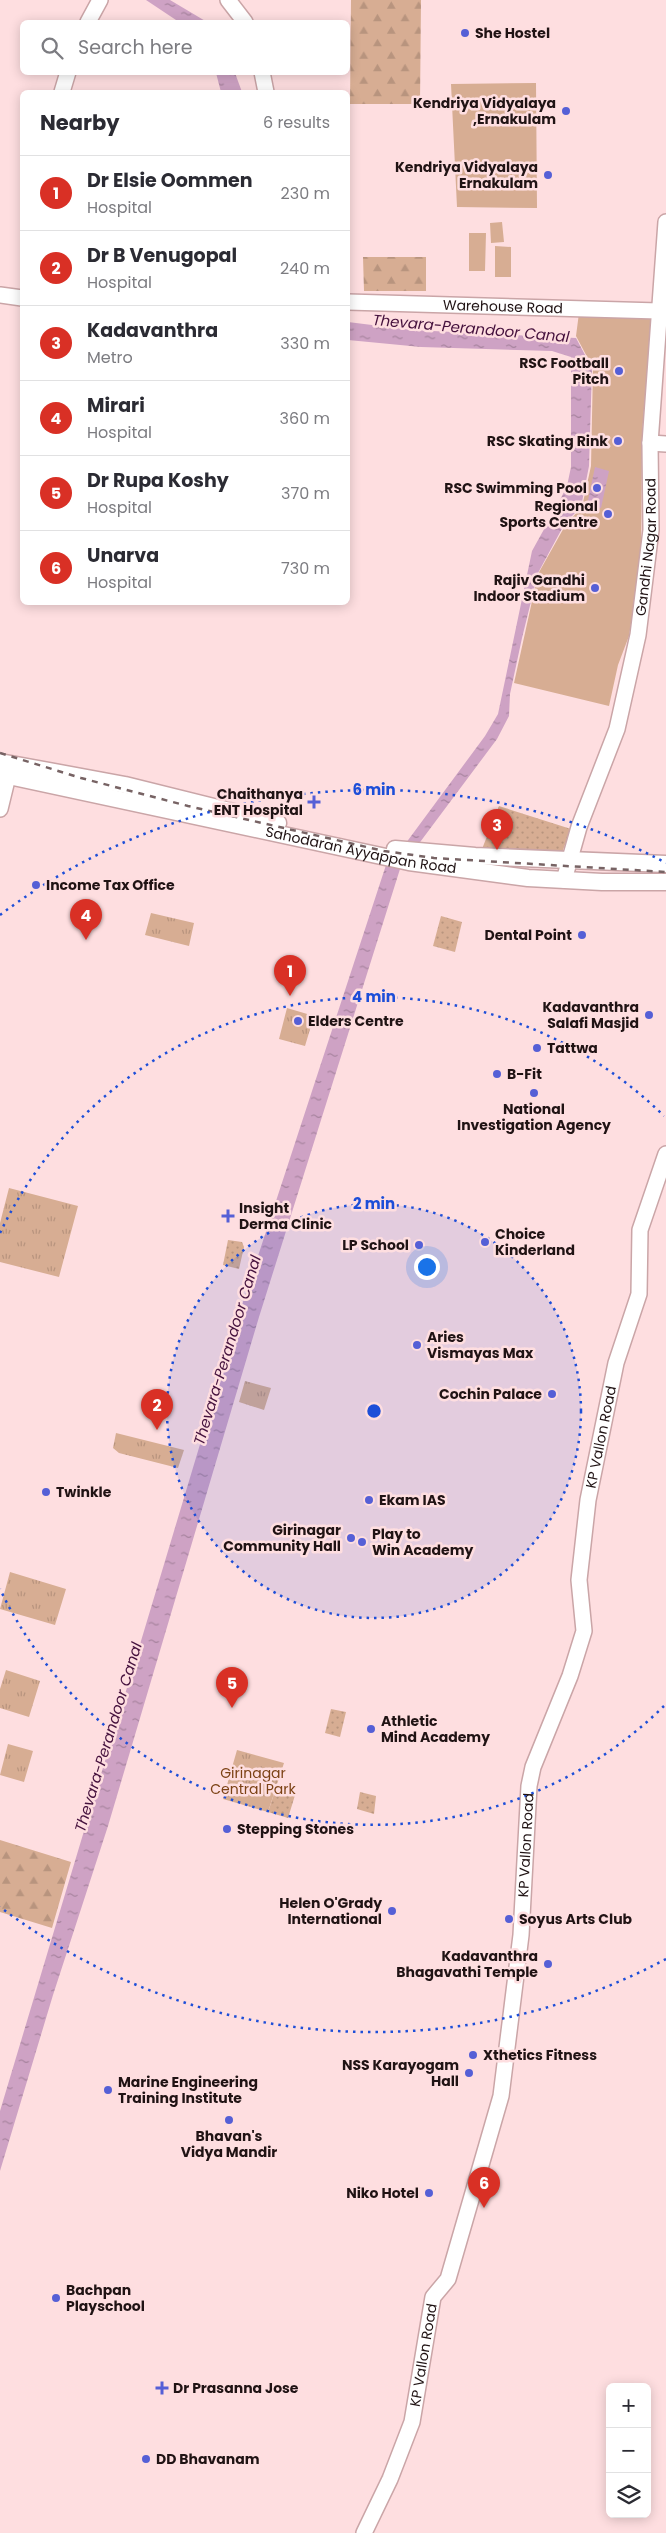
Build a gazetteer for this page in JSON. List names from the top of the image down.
{
  "streets": {
    "main road": ["Sahodaran Ayyappan Road"],
    "street": ["Warehouse Road", "Gandhi Nagar Road", "KP Vallon Road"]
  },
  "crossings": [
    ["Warehouse Road", "Gandhi Nagar Road"],
    ["Gandhi Nagar Road", "Sahodaran Ayyappan Road"]
  ],
  "water": ["Thevara-Perandoor Canal"],
  "parks": ["Girinagar Central Park"],
  "places": {
    "other": [
      "She Hostel",
      "Kendriya Vidyalaya ,Ernakulam",
      "Kendriya Vidyalaya Ernakulam",
      "RSC Football Pitch",
      "RSC Skating Rink",
      "RSC Swimming Pool",
      "Regional Sports Centre",
      "Rajiv Gandhi Indoor Stadium",
      "Income Tax Office",
      "Dental Point",
      "Kadavanthra Salafi Masjid",
      "Elders Centre",
      "Tattwa",
      "B-Fit",
      "National Investigation Agency",
      "Choice Kinderland",
      "LP School",
      "Aries Vismayas Max",
      "Cochin Palace",
      "Twinkle",
      "Ekam IAS",
      "Girinagar Community Hall",
      "Play to Win Academy",
      "Athletic Mind Academy",
      "Stepping Stones",
      "Helen O'Grady International",
      "Soyus Arts Club",
      "Kadavanthra Bhagavathi Temple",
      "Xthetics Fitness",
      "NSS Karayogam Hall",
      "Marine Engineering Training Institute",
      "Bhavan's Vidya Mandir",
      "Niko Hotel",
      "Bachpan Playschool",
      "DD Bhavanam"
    ],
    "health": ["Chaithanya ENT Hospital", "Insight Derma Clinic", "Dr Prasanna Jose"]
  },
  "page": {
    "search": "Search here",
    "heading": ["Nearby", "6 results"],
    "list": [
      {
        "mark": "1",
        "name": "Dr Elsie Oommen",
        "note": "Hospital",
        "value": "230 m"
      },
      {
        "mark": "2",
        "name": "Dr B Venugopal",
        "note": "Hospital",
        "value": "240 m"
      },
      {
        "mark": "3",
        "name": "Kadavanthra",
        "note": "Metro",
        "value": "330 m"
      },
      {
        "mark": "4",
        "name": "Mirari",
        "note": "Hospital",
        "value": "360 m"
      },
      {
        "mark": "5",
        "name": "Dr Rupa Koshy",
        "note": "Hospital",
        "value": "370 m"
      },
      {
        "mark": "6",
        "name": "Unarva",
        "note": "Hospital",
        "value": "730 m"
      }
    ],
    "pins": [
      "3",
      "4",
      "1",
      "2",
      "5",
      "6"
    ],
    "map_buttons": ["+", "−"]
  },
  "rings": ["6 min", "4 min", "2 min"]
}
